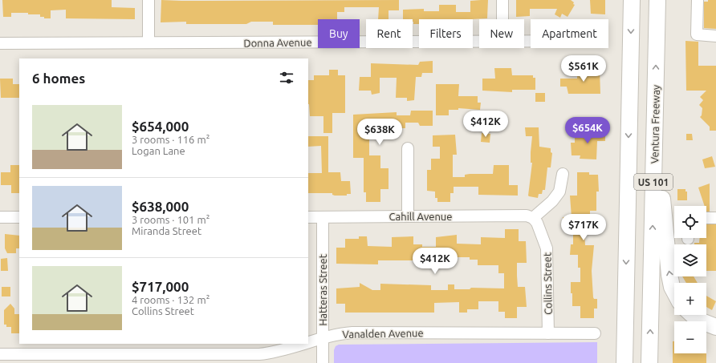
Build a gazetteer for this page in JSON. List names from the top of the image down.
{
  "streets": {
    "highway": ["Ventura Freeway", "US 101"],
    "street": [
      "Donna Avenue",
      "Cahill Avenue",
      "Collins Street",
      "Hatteras Street",
      "Vanalden Avenue"
    ]
  },
  "crossings": [
    ["Cahill Avenue", "Collins Street"],
    ["Cahill Avenue", "Hatteras Street"],
    ["Collins Street", "Vanalden Avenue"],
    ["Hatteras Street", "Vanalden Avenue"]
  ],
  "page": {
    "chip": [
      "Buy",
      "Rent",
      "Filters",
      "New",
      "Apartment"
    ],
    "price": [
      "$561K",
      "$412K",
      "$654K",
      "$638K",
      "$717K",
      "$412K"
    ],
    "heading": "6 homes",
    "list": [
      {
        "name": "$654,000",
        "note": "3 rooms · 116 m² · Logan Lane"
      },
      {
        "name": "$638,000",
        "note": "3 rooms · 101 m² · Miranda Street"
      },
      {
        "name": "$717,000",
        "note": "4 rooms · 132 m² · Collins Street"
      }
    ],
    "map_buttons": ["+", "−"]
  }
}
